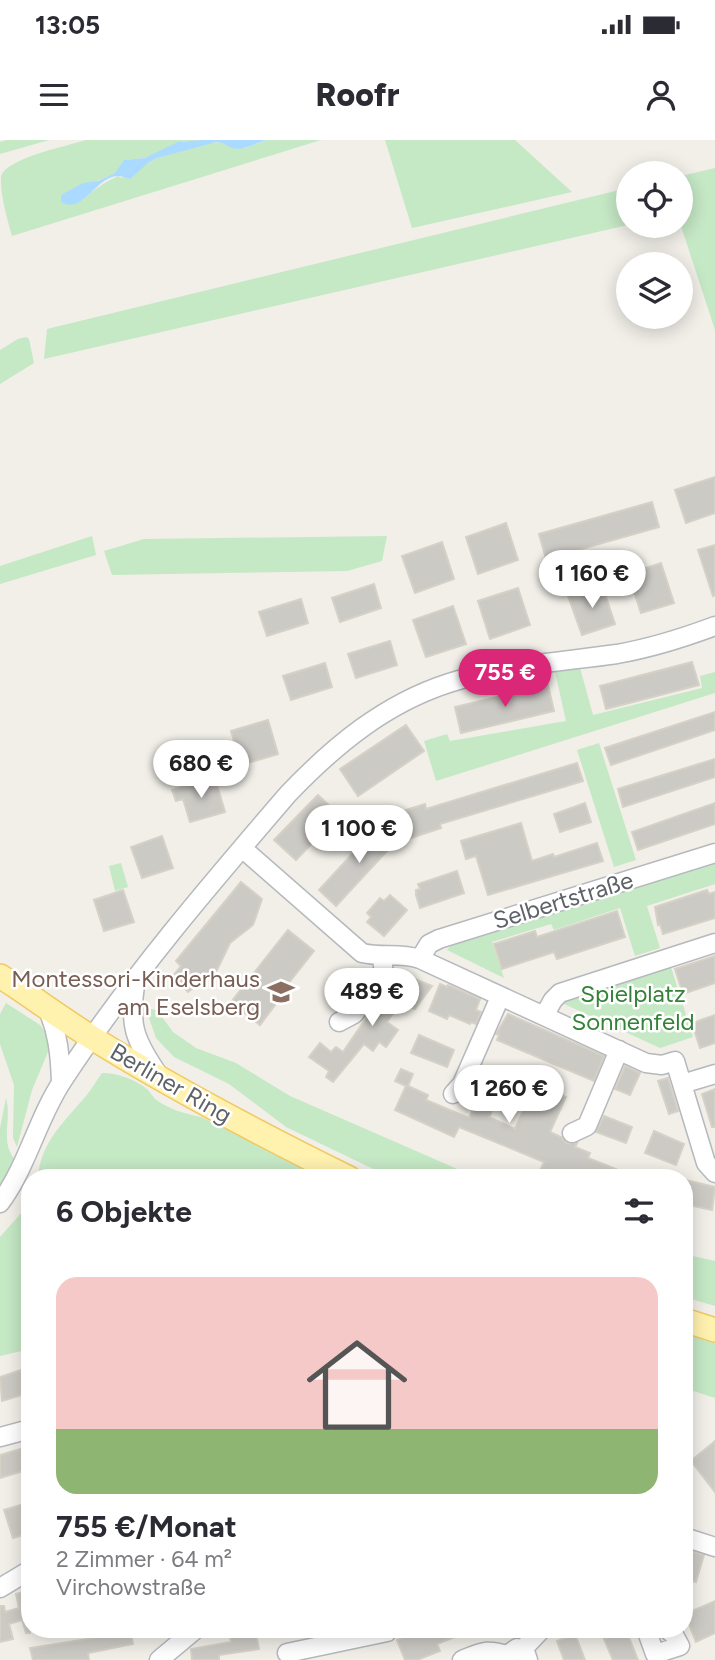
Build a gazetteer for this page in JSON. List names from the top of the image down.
{
  "streets": {
    "main road": ["Berliner Ring"],
    "street": ["Selbertstraße"]
  },
  "parks": ["Spielplatz Sonnenfeld"],
  "places": {
    "school or university": ["Montessori-Kinderhaus am Eselsberg"]
  },
  "page": {
    "status": "13:05",
    "header": "Roofr",
    "price": [
      "1 160 €",
      "755 €",
      "680 €",
      "1 100 €",
      "489 €",
      "1 260 €"
    ],
    "heading": "6 Objekte",
    "list": [
      {
        "name": "755 €/Monat",
        "note": "2 Zimmer · 64 m² · Virchowstraße"
      }
    ]
  }
}
